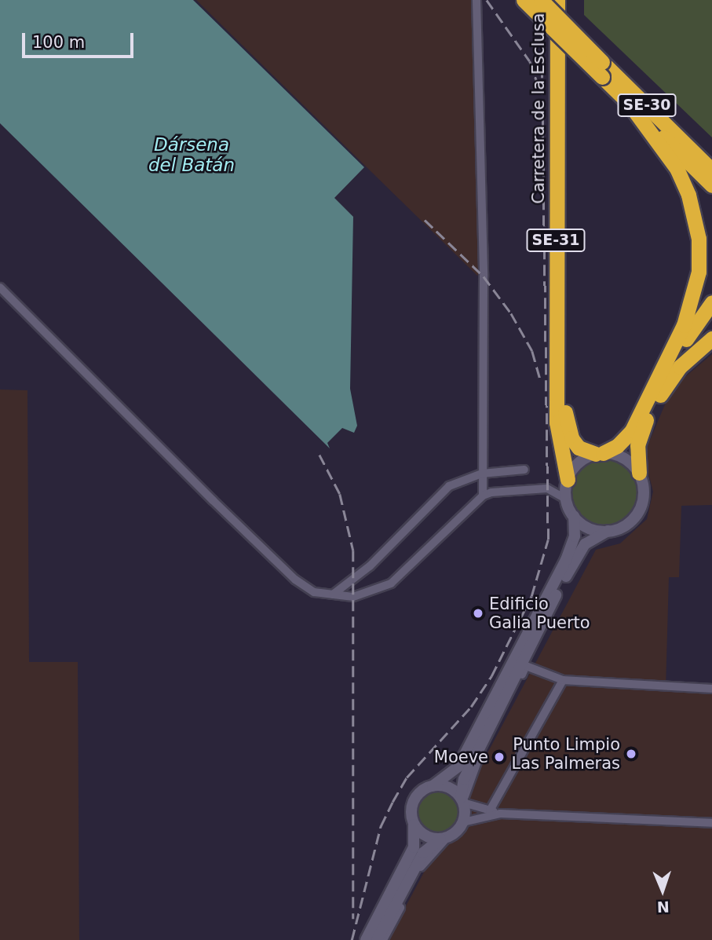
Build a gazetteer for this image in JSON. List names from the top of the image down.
{
  "streets": {
    "highway": ["SE-30", "Carretera de la Esclusa", "SE-31"]
  },
  "water": ["Dársena del Batán"],
  "places": ["Edificio Galia Puerto", "Punto Limpio Las Palmeras", "Moeve"],
  "scale_bar": "100 m",
  "north": "bottom"
}
